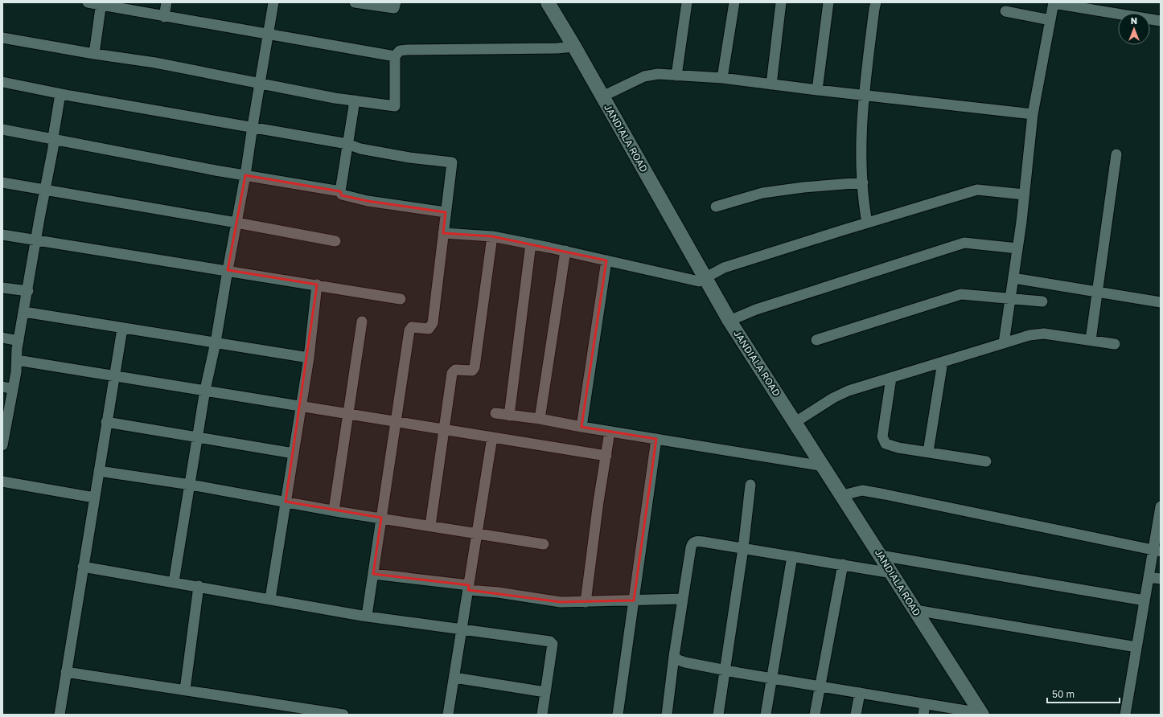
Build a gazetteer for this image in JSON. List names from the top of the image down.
{
  "streets": {
    "street": ["JANDIALA ROAD"]
  },
  "scale_bar": "50 m",
  "north": "top"
}
